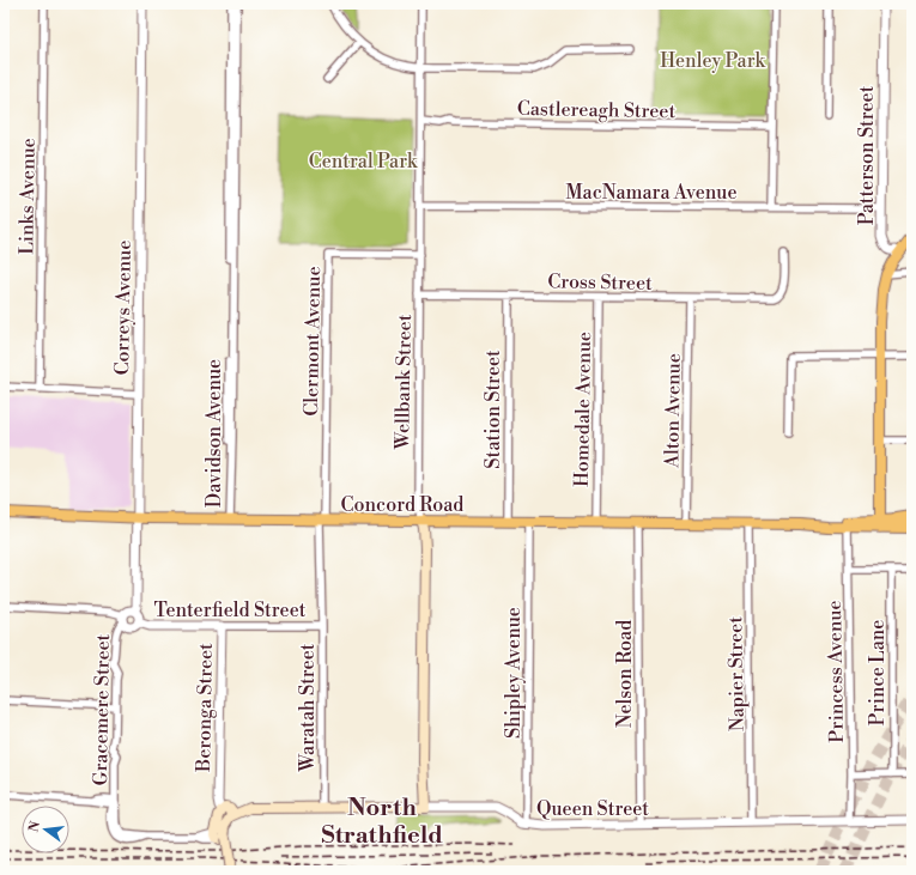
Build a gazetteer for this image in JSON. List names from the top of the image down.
{
  "streets": {
    "main road": ["Wellbank Street", "Concord Road", "Queen Street"],
    "street": [
      "Castlereagh Street",
      "Patterson Street",
      "MacNamara Avenue",
      "Links Avenue",
      "Cross Street",
      "Correys Avenue",
      "Clermont Avenue",
      "Station Street",
      "Homedale Avenue",
      "Alton Avenue",
      "Davidson Avenue",
      "Tenterfield Street",
      "Princess Avenue",
      "Shipley Avenue",
      "Prince Lane",
      "Nelson Road",
      "Napier Street",
      "Beronga Street",
      "Waratah Street",
      "Gracemere Street"
    ]
  },
  "crossings": [
    ["Castlereagh Street", "Wellbank Street"],
    ["Patterson Street", "MacNamara Avenue"],
    ["MacNamara Avenue", "Wellbank Street"],
    ["Cross Street", "Wellbank Street"],
    ["Cross Street", "Station Street"],
    ["Cross Street", "Homedale Avenue"],
    ["Cross Street", "Alton Avenue"],
    ["Correys Avenue", "Concord Road"],
    ["Correys Avenue", "Tenterfield Street"],
    ["Correys Avenue", "Gracemere Street"],
    ["Clermont Avenue", "Wellbank Street"],
    ["Clermont Avenue", "Concord Road"],
    ["Clermont Avenue", "Waratah Street"],
    ["Wellbank Street", "Concord Road"],
    ["Wellbank Street", "Queen Street"],
    ["Station Street", "Concord Road"],
    ["Homedale Avenue", "Concord Road"],
    ["Alton Avenue", "Concord Road"],
    ["Davidson Avenue", "Concord Road"],
    ["Concord Road", "Princess Avenue"],
    ["Concord Road", "Shipley Avenue"],
    ["Concord Road", "Nelson Road"],
    ["Concord Road", "Napier Street"],
    ["Concord Road", "Waratah Street"],
    ["Tenterfield Street", "Beronga Street"],
    ["Tenterfield Street", "Waratah Street"],
    ["Tenterfield Street", "Gracemere Street"],
    ["Princess Avenue", "Queen Street"],
    ["Shipley Avenue", "Queen Street"],
    ["Nelson Road", "Queen Street"],
    ["Napier Street", "Queen Street"],
    ["Beronga Street", "Queen Street"],
    ["Waratah Street", "Queen Street"]
  ],
  "districts": ["North Strathfield"],
  "parks": ["Henley Park", "Central Park"],
  "north": "left"
}
